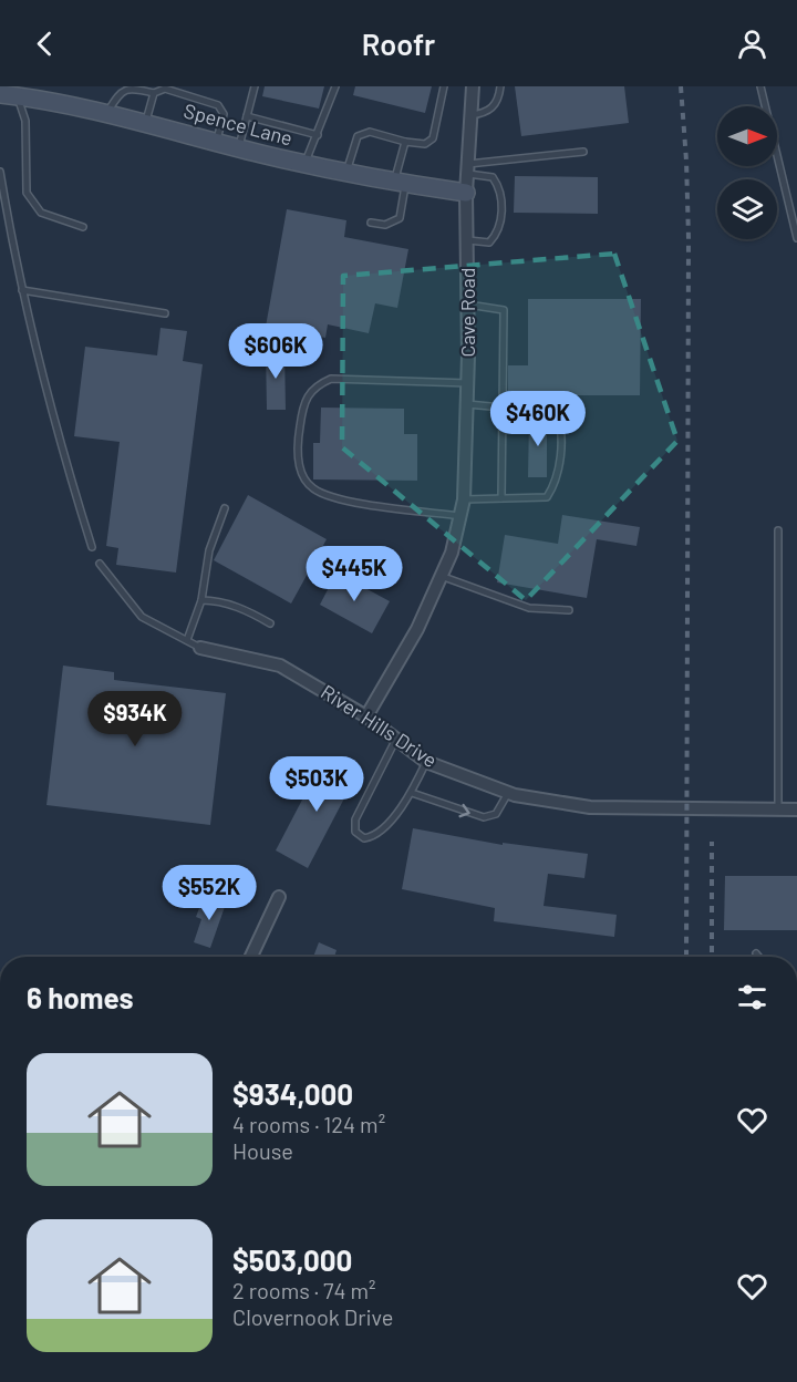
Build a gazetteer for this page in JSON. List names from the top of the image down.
{
  "streets": {
    "main road": ["Spence Lane"],
    "street": ["Cave Road", "River Hills Drive"]
  },
  "crossings": [
    ["Spence Lane", "Cave Road"],
    ["Cave Road", "River Hills Drive"]
  ],
  "north": "right",
  "page": {
    "header": "Roofr",
    "price": [
      "$606K",
      "$460K",
      "$445K",
      "$934K",
      "$503K",
      "$552K"
    ],
    "heading": "6 homes",
    "list": [
      {
        "name": "$934,000",
        "note": "4 rooms · 124 m² · House"
      },
      {
        "name": "$503,000",
        "note": "2 rooms · 74 m² · Clovernook Drive"
      }
    ]
  }
}
